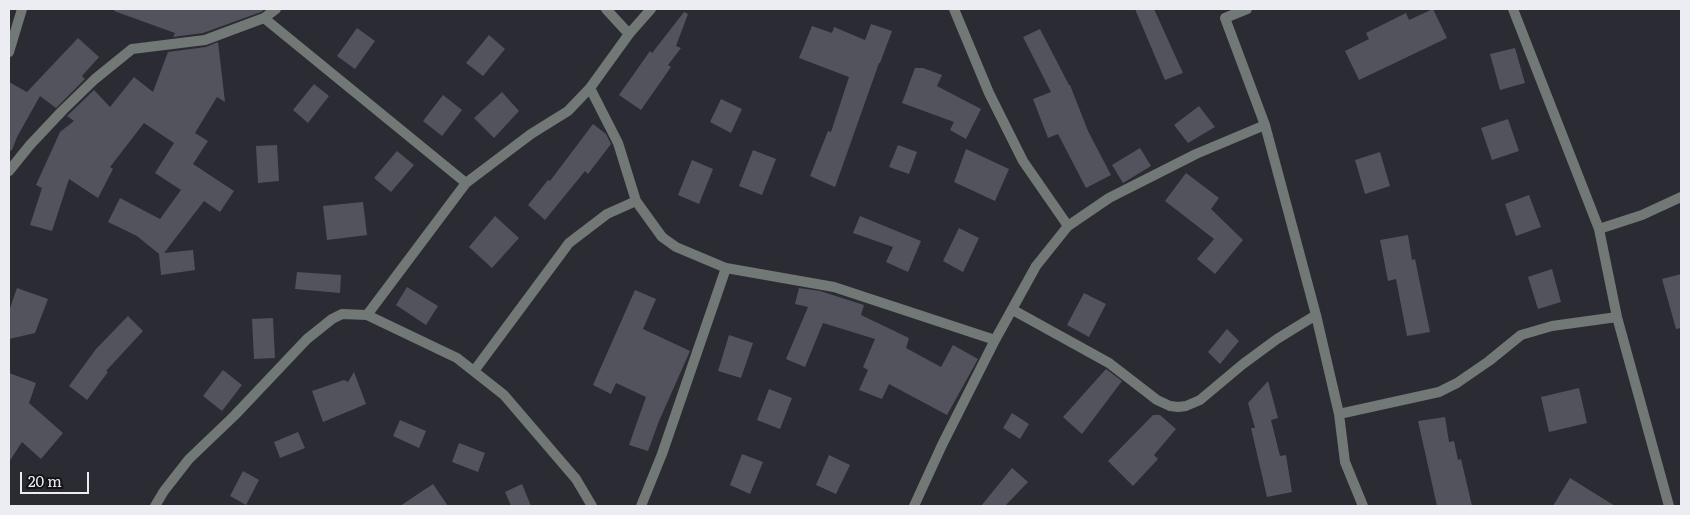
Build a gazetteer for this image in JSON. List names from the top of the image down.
{
  "scale_bar": "20 m"
}
